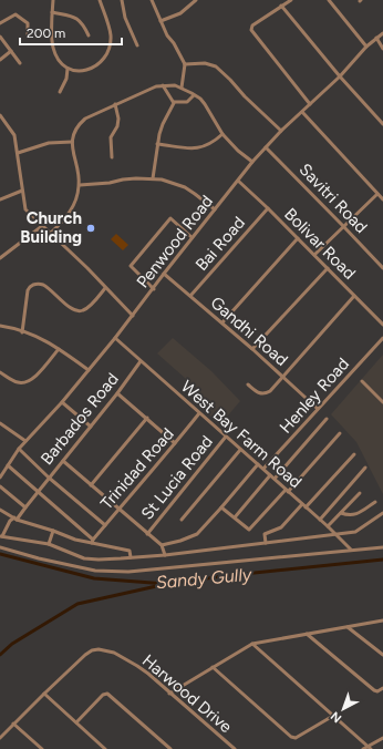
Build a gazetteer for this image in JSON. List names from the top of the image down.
{
  "streets": {
    "street": [
      "Savitri Road",
      "Penwood Road",
      "Bai Road",
      "Bolivar Road",
      "Gandhi Road",
      "Henley Road",
      "Barbados Road",
      "West Bay Farm Road",
      "Trinidad Road",
      "St Lucia Road",
      "Harwood Drive"
    ]
  },
  "crossings": [
    ["Savitri Road", "Penwood Road"],
    ["Penwood Road", "Bolivar Road"],
    ["Penwood Road", "Gandhi Road"],
    ["Penwood Road", "West Bay Farm Road"],
    ["Bai Road", "Bolivar Road"],
    ["Bai Road", "Gandhi Road"],
    ["Gandhi Road", "Henley Road"],
    ["Henley Road", "West Bay Farm Road"],
    ["Barbados Road", "West Bay Farm Road"],
    ["West Bay Farm Road", "Trinidad Road"],
    ["West Bay Farm Road", "St Lucia Road"]
  ],
  "water": ["Sandy Gully"],
  "places": ["Church Building"],
  "scale_bar": "200 m",
  "north": "bottom left"
}
